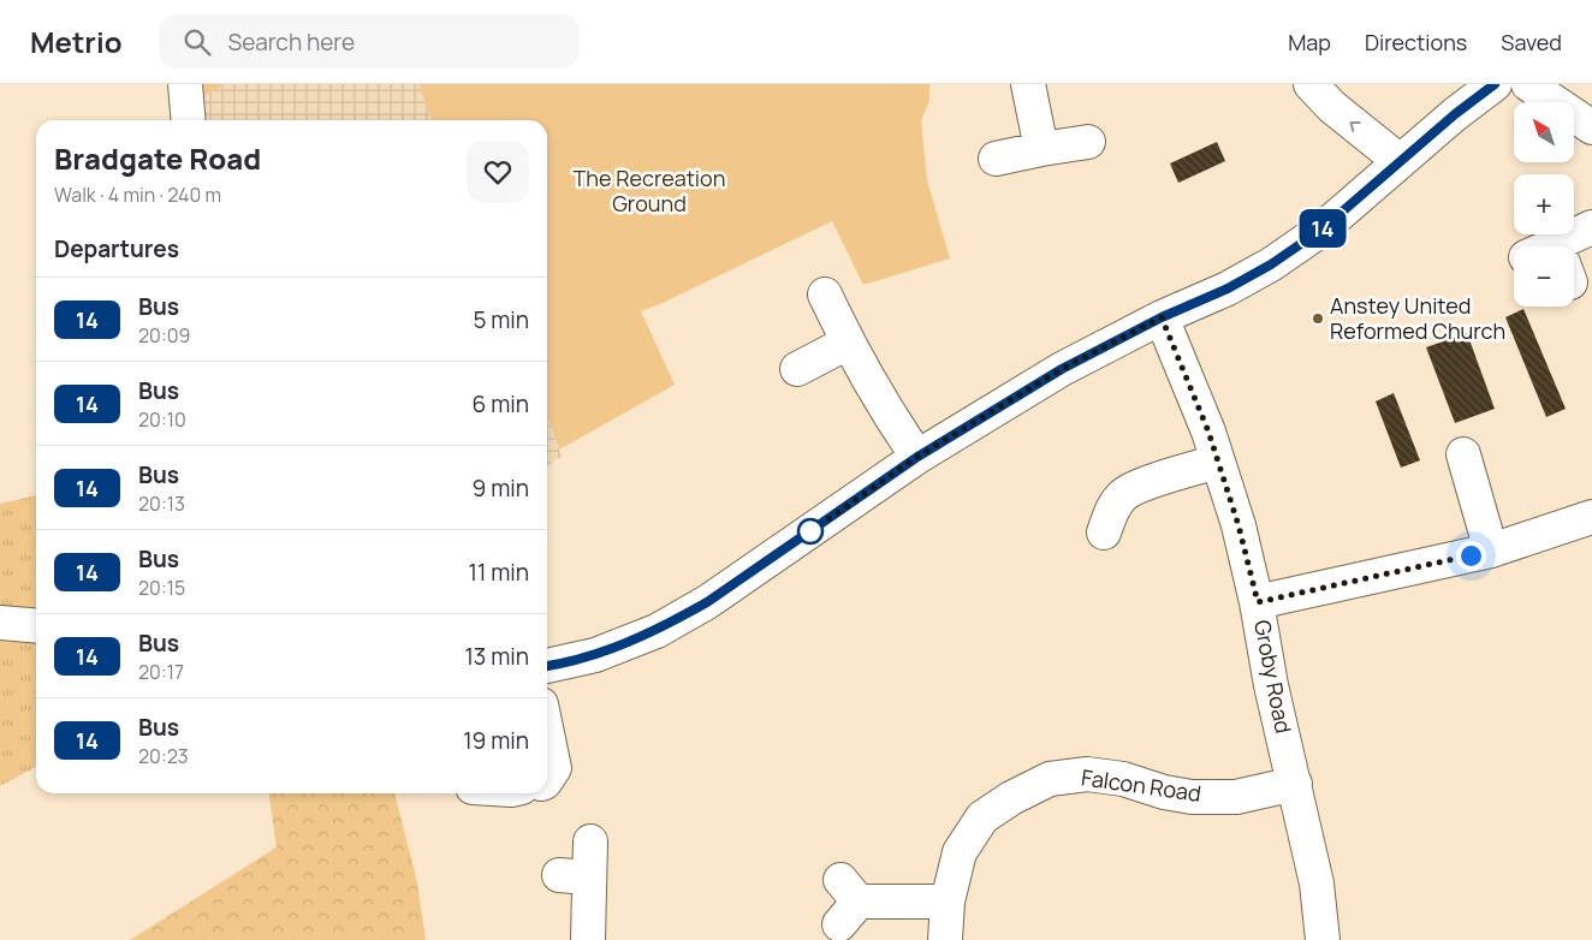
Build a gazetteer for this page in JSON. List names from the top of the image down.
{
  "streets": {
    "street": ["Groby Road", "Falcon Road"]
  },
  "crossings": [
    ["Groby Road", "Falcon Road"]
  ],
  "parks": ["The Recreation Ground"],
  "places": ["Anstey United Reformed Church"],
  "lines": ["bus line 14"],
  "north": "top left",
  "page": {
    "header": "Metrio",
    "search": "Search here",
    "nav": ["Map", "Directions", "Saved"],
    "on_map": "14",
    "map_buttons": ["+", "−"],
    "heading": [
      ["Bradgate Road", "Walk · 4 min · 240 m"],
      "Departures"
    ],
    "list": [
      {
        "mark": "14",
        "name": "Bus",
        "note": "20:09",
        "value": "5 min"
      },
      {
        "mark": "14",
        "name": "Bus",
        "note": "20:10",
        "value": "6 min"
      },
      {
        "mark": "14",
        "name": "Bus",
        "note": "20:13",
        "value": "9 min"
      },
      {
        "mark": "14",
        "name": "Bus",
        "note": "20:15",
        "value": "11 min"
      },
      {
        "mark": "14",
        "name": "Bus",
        "note": "20:17",
        "value": "13 min"
      },
      {
        "mark": "14",
        "name": "Bus",
        "note": "20:23",
        "value": "19 min"
      }
    ]
  }
}
